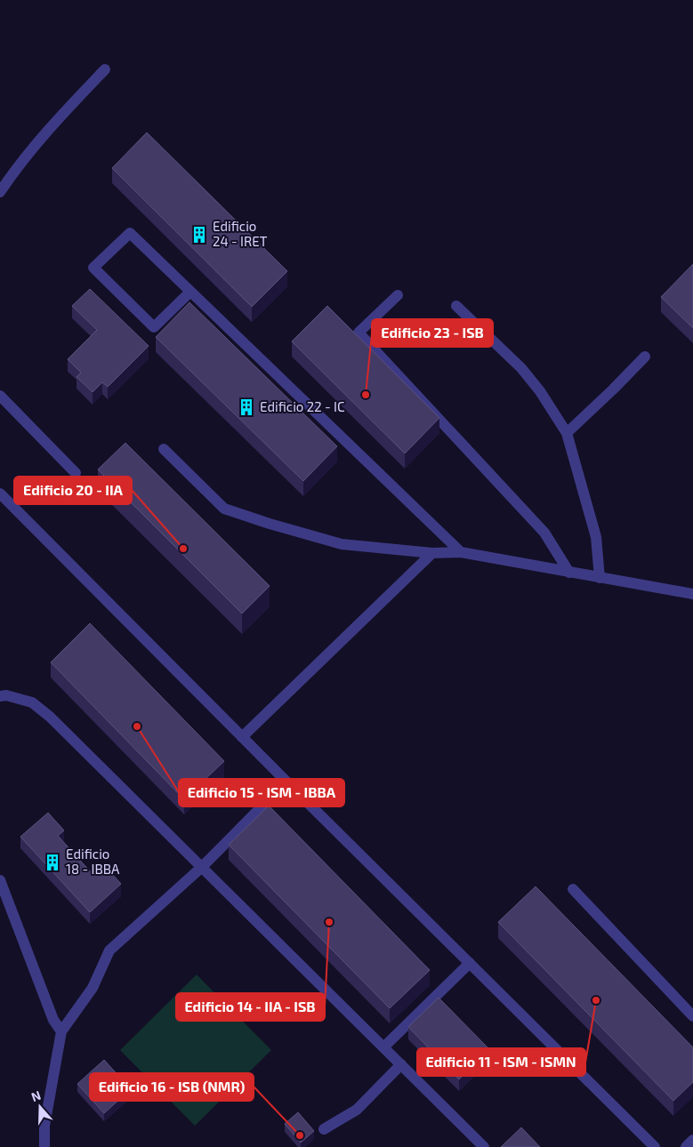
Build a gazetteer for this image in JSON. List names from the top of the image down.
{
  "places": {
    "building": ["Edificio 24 - IRET", "Edificio 22 - IC", "Edificio 18 - IBBA"],
    "other": [
      "Edificio 23 - ISB",
      "Edificio 20 - IIA",
      "Edificio 15 - ISM - IBBA",
      "Edificio 14 - IIA - ISB",
      "Edificio 11 - ISM - ISMN",
      "Edificio 16 - ISB (NMR)"
    ]
  },
  "north": "top"
}
